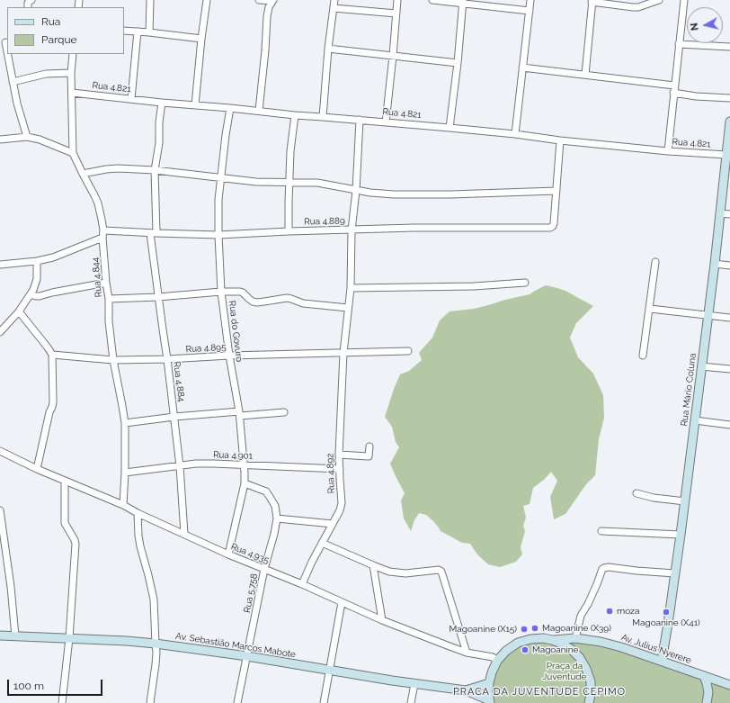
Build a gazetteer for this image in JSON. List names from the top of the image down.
{
  "streets": {
    "main road": ["Rua Mário Coluna", "Av. Sebastião Marcos Mabote", "Av. Julius Nyerere"],
    "street": [
      "Rua 4.821",
      "Rua 4.889",
      "Rua 4.844",
      "Rua do Govuro",
      "Rua 4.895",
      "Rua 4.884",
      "Rua 4.901",
      "Rua 4.892",
      "Rua 4.935",
      "Rua 5.758"
    ]
  },
  "crossings": [
    ["Rua 4.821", "Rua 4.844"],
    ["Rua 4.821", "Rua do Govuro"],
    ["Rua 4.821", "Rua 4.884"],
    ["Rua 4.821", "Rua Mário Coluna"],
    ["Rua 4.821", "Rua 4.892"],
    ["Rua 4.889", "Rua 4.844"],
    ["Rua 4.889", "Rua do Govuro"],
    ["Rua 4.889", "Rua 4.884"],
    ["Rua 4.889", "Rua 4.892"],
    ["Rua 4.844", "Rua 4.895"],
    ["Rua 4.844", "Rua 4.901"],
    ["Rua 4.844", "Rua 4.935"],
    ["Rua do Govuro", "Rua 4.895"],
    ["Rua do Govuro", "Rua 4.901"],
    ["Rua do Govuro", "Rua 4.935"],
    ["Rua do Govuro", "Rua 5.758"],
    ["Rua 4.895", "Rua 4.884"],
    ["Rua 4.895", "Rua 4.892"],
    ["Rua 4.884", "Rua 4.901"],
    ["Rua 4.884", "Rua 4.935"],
    ["Rua Mário Coluna", "Av. Julius Nyerere"],
    ["Rua 4.901", "Rua 4.892"],
    ["Rua 4.892", "Rua 4.935"],
    ["Rua 4.935", "Rua 5.758"],
    ["Rua 5.758", "Av. Sebastião Marcos Mabote"]
  ],
  "districts": ["PRACA DA JUVENTUDE CEPIMO"],
  "parks": ["Praça da Juventude"],
  "places": [
    "moza",
    "Magoanine (X41)",
    "Magoanine (X39)",
    "Magoanine (X15)",
    "Magoanine"
  ],
  "legend": ["Rua", "Parque"],
  "scale_bar": "100 m",
  "north": "left"
}
